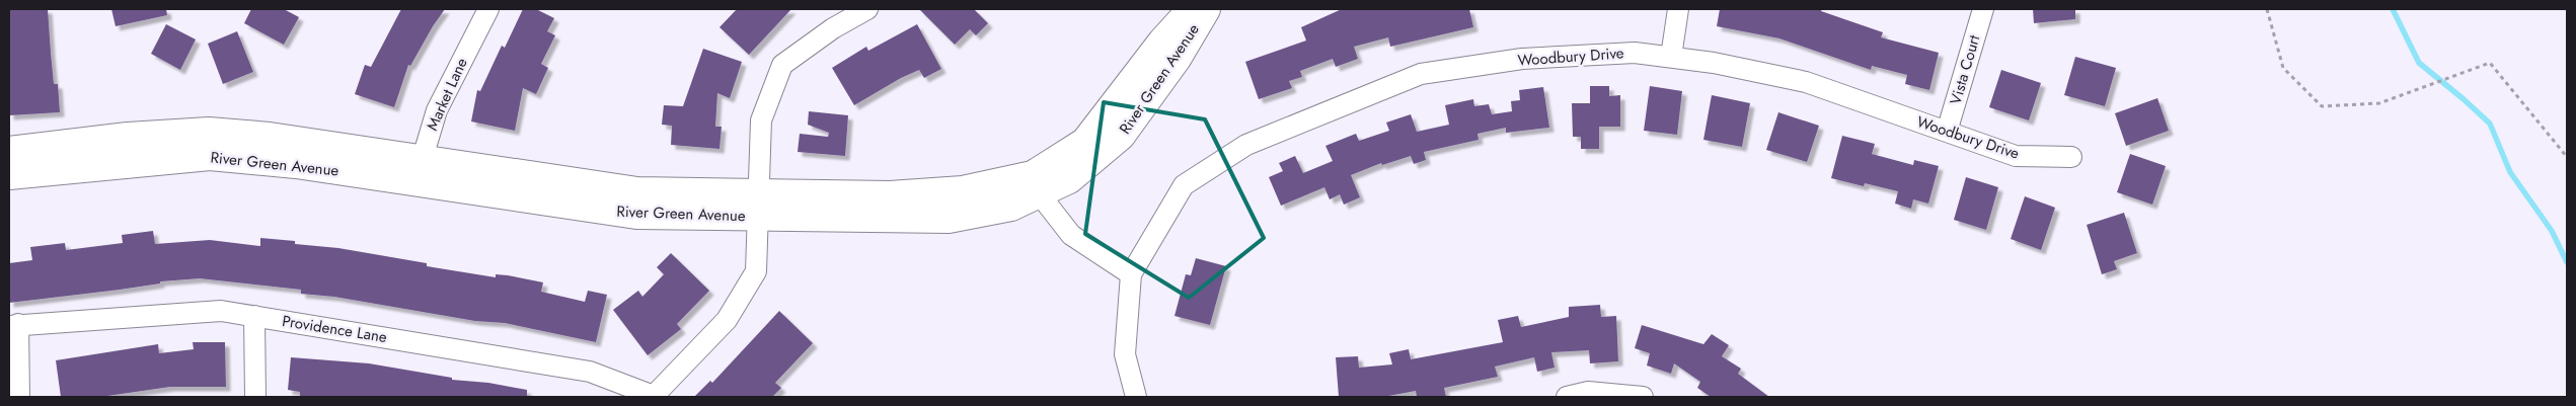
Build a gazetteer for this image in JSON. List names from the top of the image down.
{
  "streets": {
    "street": [
      "Woodbury Drive",
      "Vista Court",
      "River Green Avenue",
      "Market Lane",
      "Providence Lane"
    ]
  },
  "crossings": [
    ["Woodbury Drive", "Vista Court"],
    ["River Green Avenue", "Market Lane"]
  ]
}
